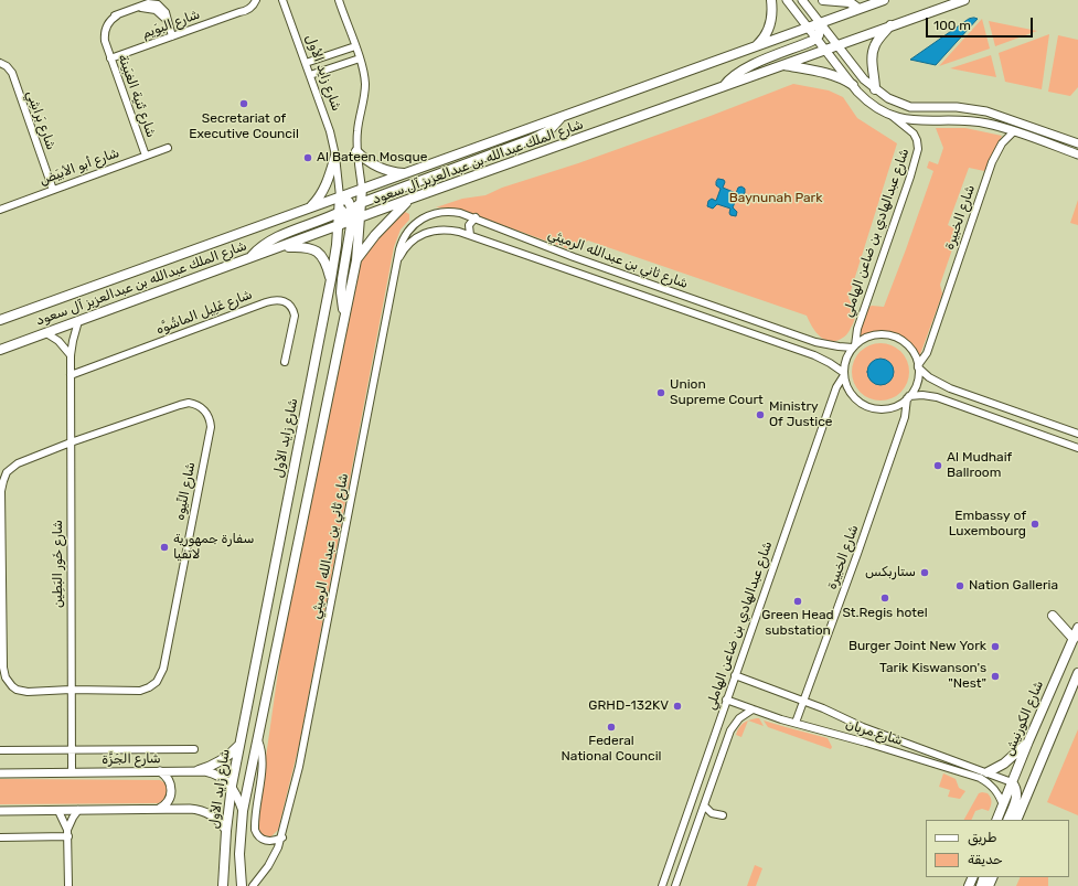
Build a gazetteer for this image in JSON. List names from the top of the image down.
{
  "streets": {
    "main road": ["شارع زايد الأول", "شارع الملك عبدالله بن عبدالعزيز آل سعود", "شارع الكورنيش"],
    "street": [
      "شارع البوَيم",
      "شارع ثَنية الغبَينة",
      "شارع بَراشِي",
      "شارع أبو الأبيَض",
      "شارع الخبيرة",
      "شارع عبدالهادي بن ضاعن الهاملي",
      "شارع ثاني بن عبدالله الرميثي",
      "شارع غَلِيل الماشُوَّه",
      "شارع النِّيوه",
      "شارع خَور البَطِين",
      "شارع مربان",
      "شارع الجَزَّة"
    ]
  },
  "crossings": [
    ["شارع البوَيم", "شارع ثَنية الغبَينة"],
    ["شارع زايد الأول", "شارع الملك عبدالله بن عبدالعزيز آل سعود"],
    ["شارع زايد الأول", "شارع الجَزَّة"],
    ["شارع ثَنية الغبَينة", "شارع أبو الأبيَض"],
    ["شارع بَراشِي", "شارع أبو الأبيَض"],
    ["شارع الملك عبدالله بن عبدالعزيز آل سعود", "شارع خَور البَطِين"],
    ["شارع الخبيرة", "شارع عبدالهادي بن ضاعن الهاملي"],
    ["شارع الخبيرة", "شارع ثاني بن عبدالله الرميثي"],
    ["شارع الخبيرة", "شارع مربان"],
    ["شارع عبدالهادي بن ضاعن الهاملي", "شارع ثاني بن عبدالله الرميثي"],
    ["شارع عبدالهادي بن ضاعن الهاملي", "شارع مربان"],
    ["شارع غَلِيل الماشُوَّه", "شارع خَور البَطِين"],
    ["شارع النِّيوه", "شارع خَور البَطِين"],
    ["شارع خَور البَطِين", "شارع الجَزَّة"],
    ["شارع الكورنيش", "شارع مربان"]
  ],
  "parks": ["Baynunah Park"],
  "places": [
    "Secretariat of Executive Council",
    "Al Bateen Mosque",
    "Union Supreme Court",
    "Ministry Of Justice",
    "Al Mudhaif Ballroom",
    "Embassy of Luxembourg",
    "سفارة جمهورية لاتفيا",
    "ستاربكس",
    "Nation Galleria",
    "St.Regis hotel",
    "Green Head substation",
    "Burger Joint New York",
    "Tarik Kiswanson's \"Nest\"",
    "GRHD-132KV",
    "Federal National Council"
  ],
  "legend": ["طريق", "حديقة"],
  "scale_bar": "100 m"
}
